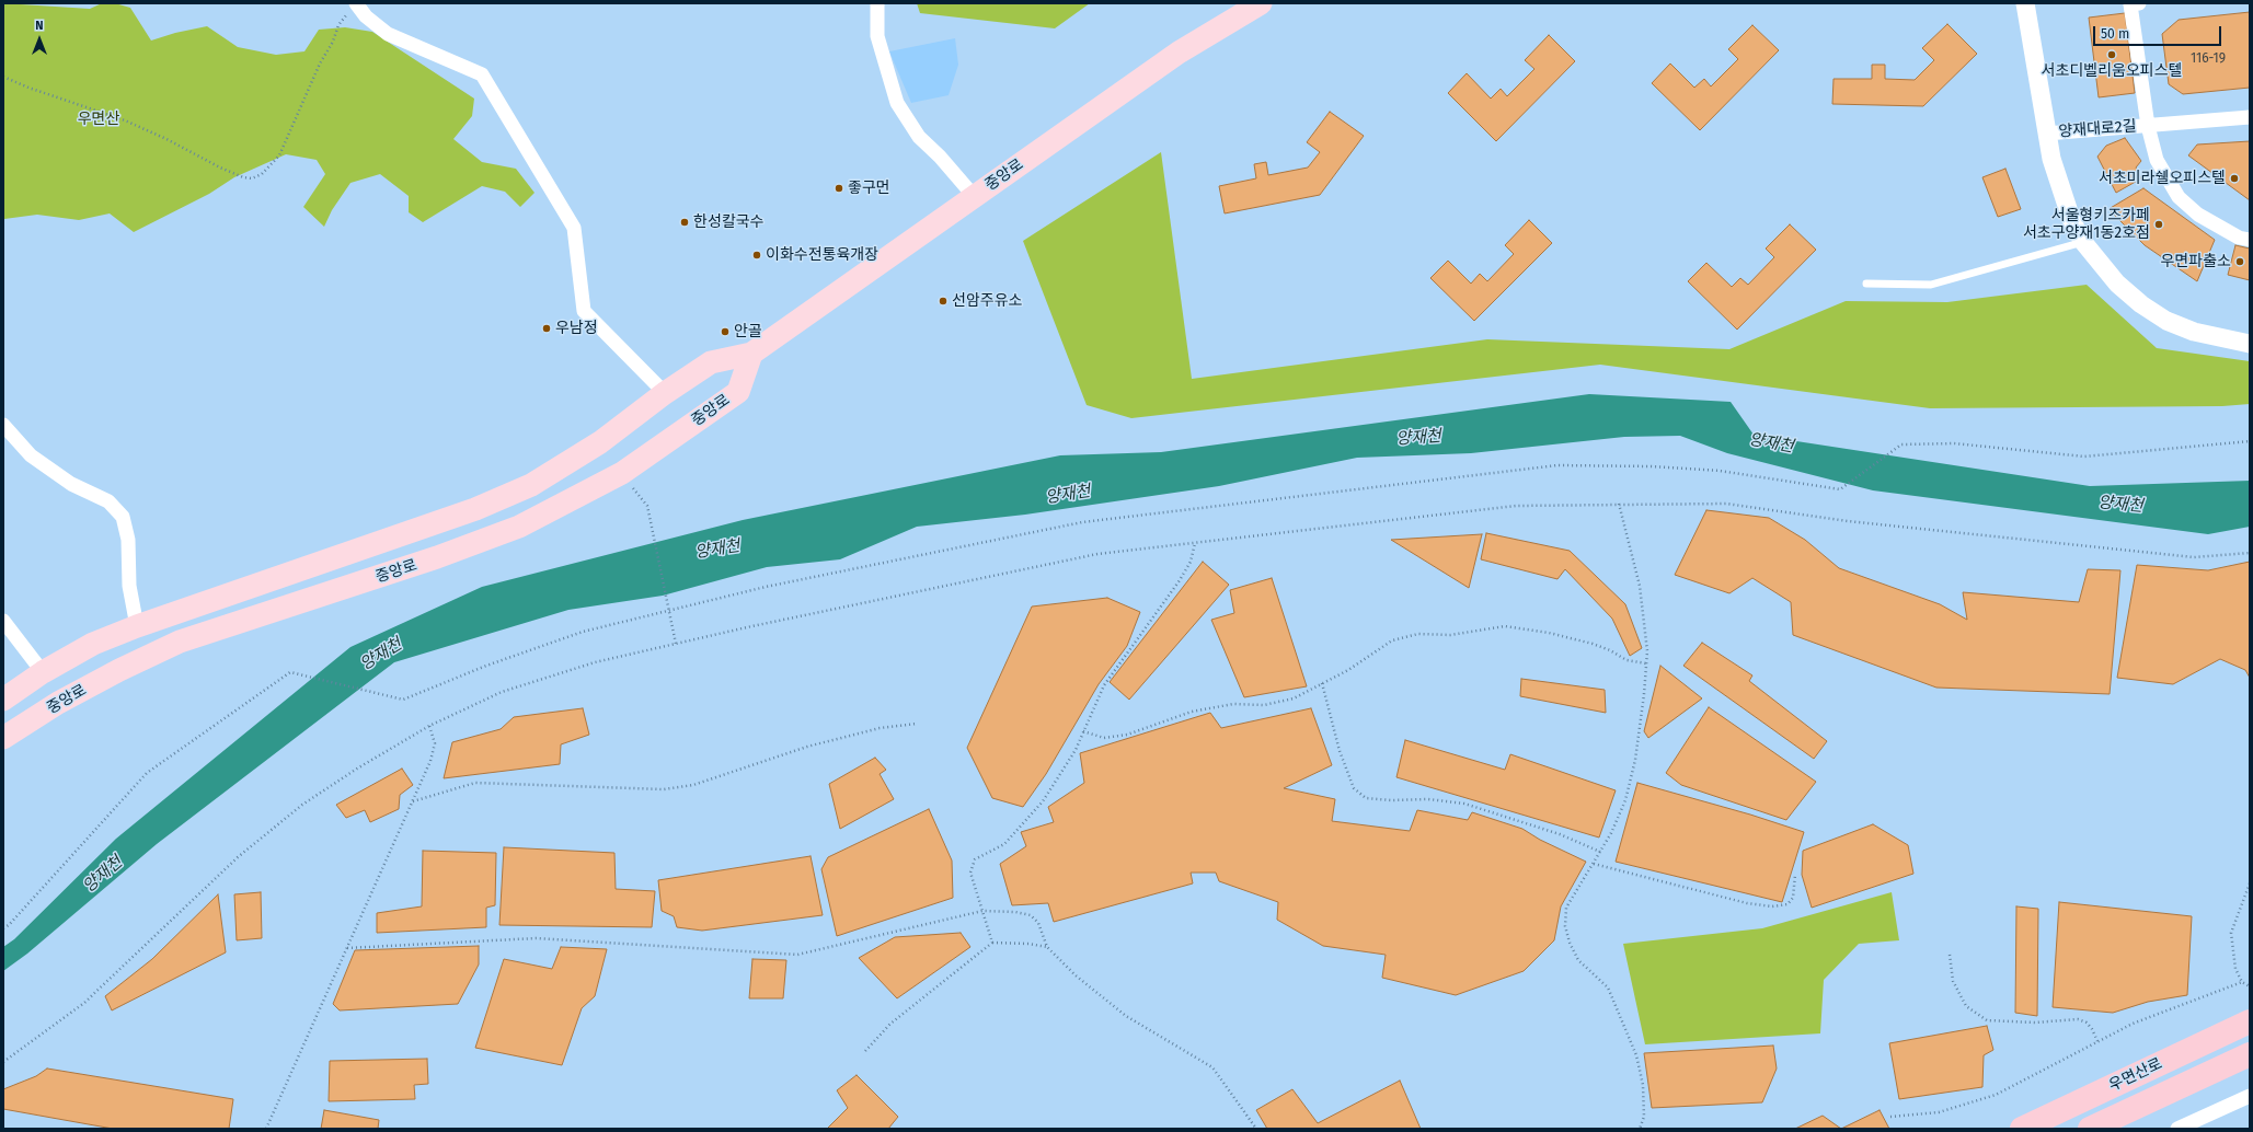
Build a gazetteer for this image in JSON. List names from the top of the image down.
{
  "streets": {
    "highway": ["우면산로"],
    "main road": ["중앙로"],
    "street": ["양재대로2길"]
  },
  "water": ["양재천"],
  "parks": ["우면산"],
  "places": [
    "서초디벨리움오피스텔",
    "서초미라쉘오피스텔",
    "좋구먼",
    "한성칼국수",
    "서울형키즈카페 서초구양재1동2호점",
    "이화수전통육개장",
    "우면파출소",
    "선암주유소",
    "우남정",
    "안골"
  ],
  "house_numbers": ["116-19"],
  "scale_bar": "50 m",
  "north": "top"
}
